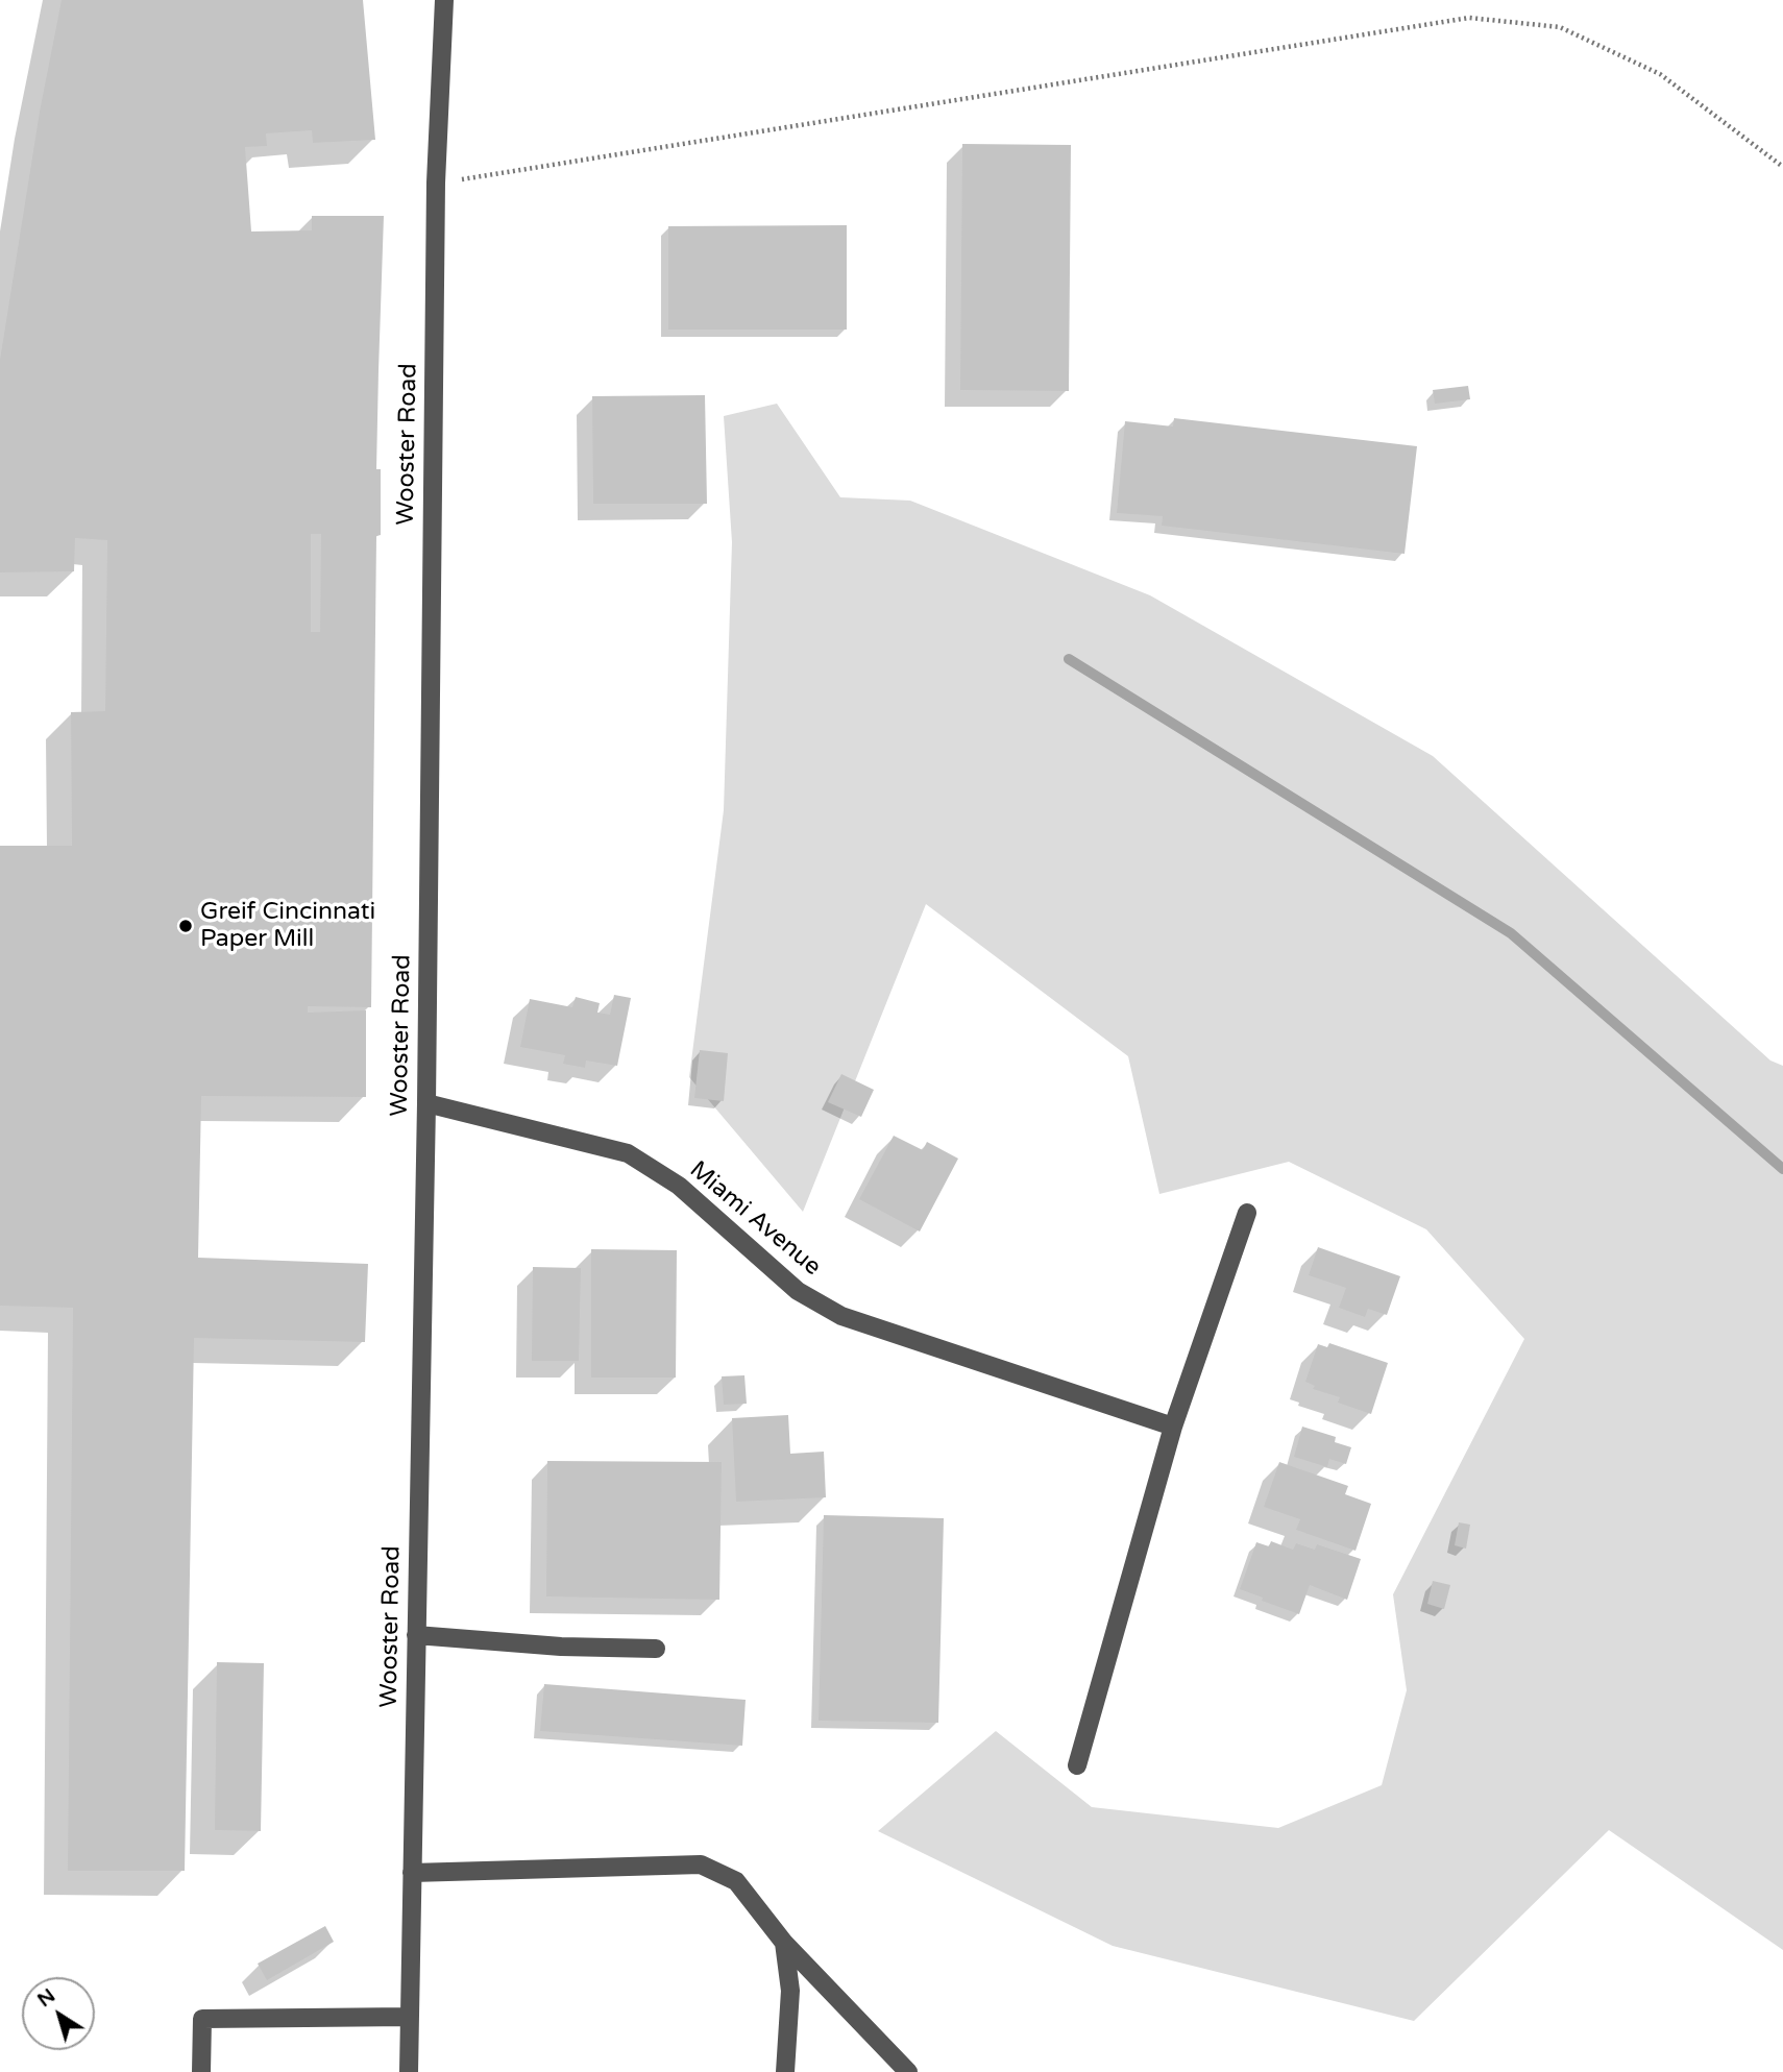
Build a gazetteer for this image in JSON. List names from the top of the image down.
{
  "streets": {
    "street": ["Wooster Road", "Miami Avenue"]
  },
  "crossings": [
    ["Wooster Road", "Miami Avenue"]
  ],
  "places": ["Greif Cincinnati Paper Mill"],
  "north": "top left"
}
